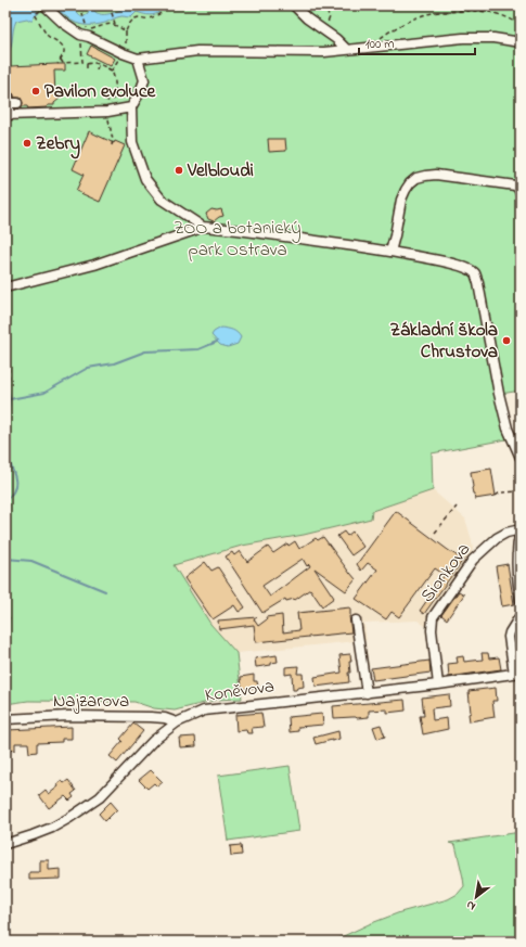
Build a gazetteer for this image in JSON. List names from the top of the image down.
{
  "streets": {
    "street": ["Sionkova", "Koněvova", "Najzarova"]
  },
  "crossings": [
    ["Sionkova", "Koněvova"],
    ["Koněvova", "Najzarova"]
  ],
  "parks": ["ZOO a botanický park Ostrava"],
  "places": [
    "Pavilon evoluce",
    "Zebry",
    "Velbloudi",
    "Základní škola Chrustova"
  ],
  "scale_bar": "100 m",
  "north": "bottom left"
}
